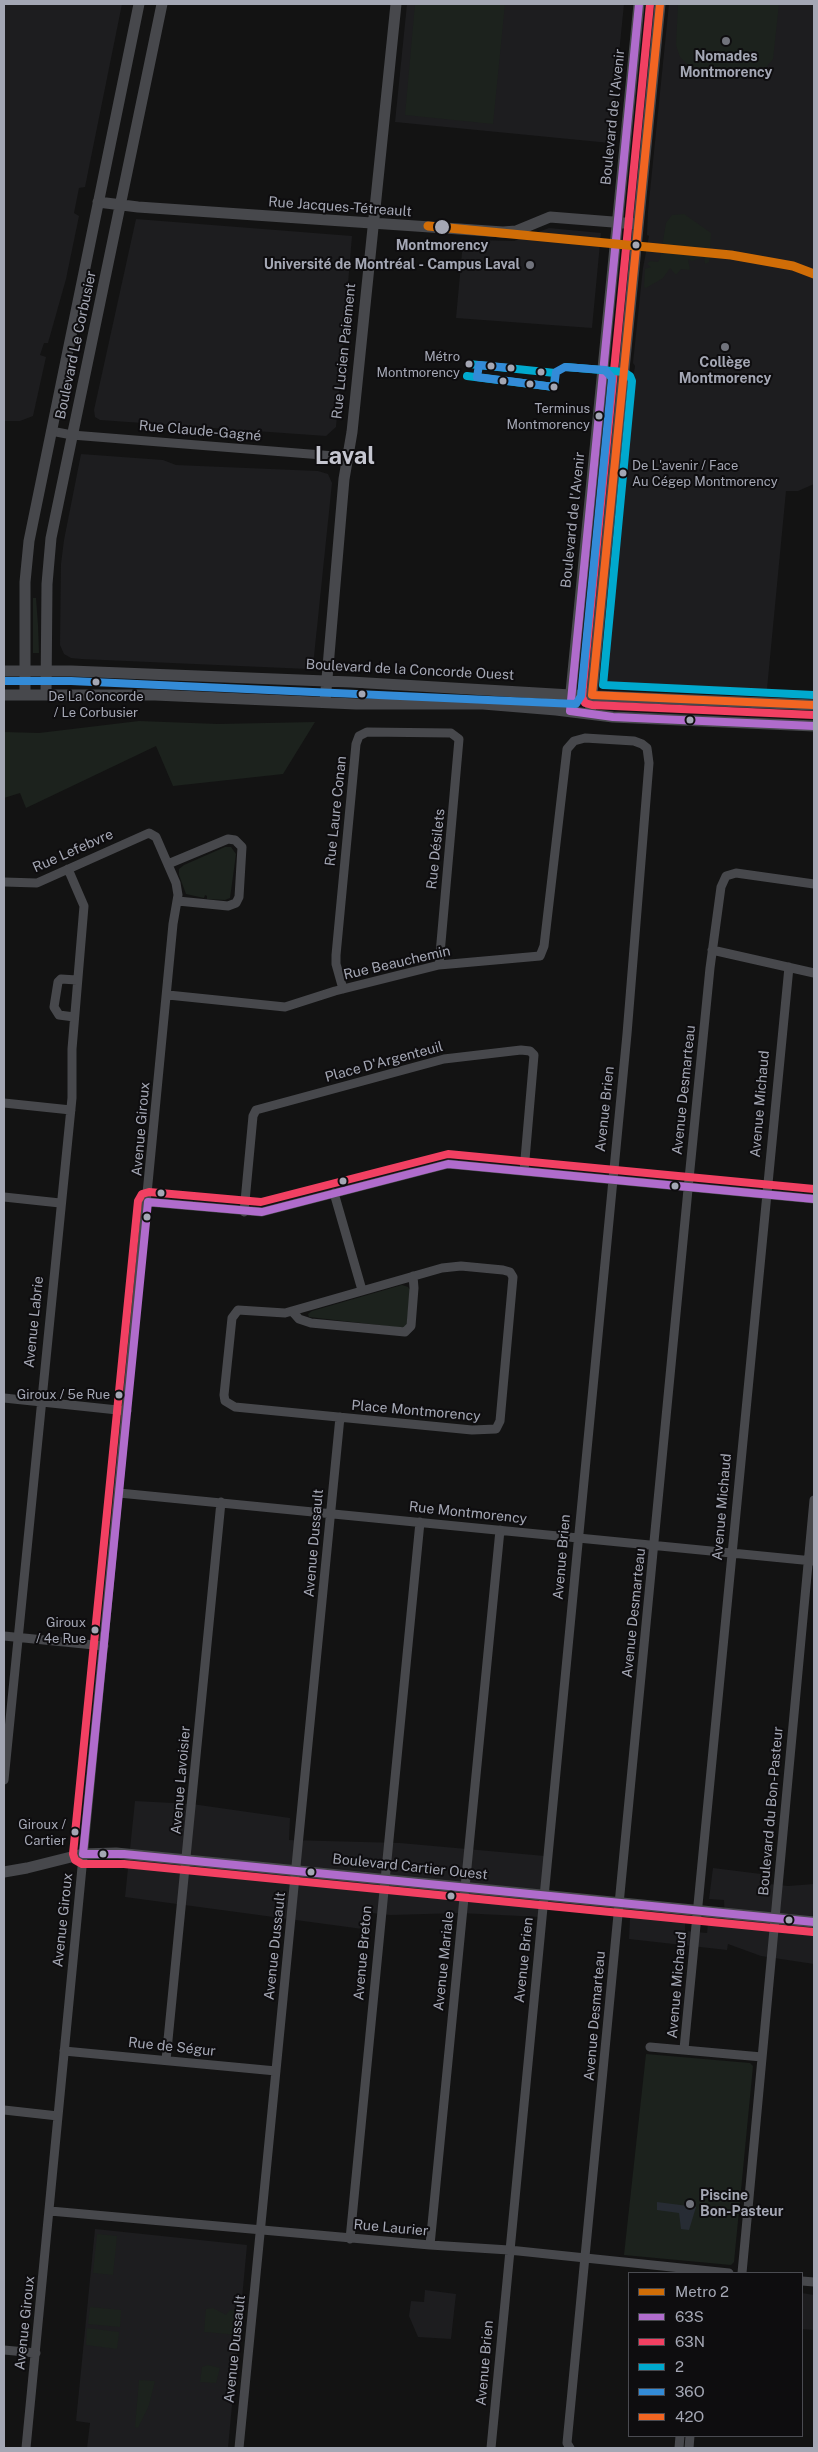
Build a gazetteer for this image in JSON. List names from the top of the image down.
{
  "streets": {
    "street": [
      "Boulevard de l'Avenir",
      "Rue Jacques-Tétreault",
      "Boulevard Le Corbusier",
      "Rue Lucien Paiement",
      "Rue Claude-Gagné",
      "Boulevard de la Concorde Ouest",
      "Rue Laure Conan",
      "Rue Désilets",
      "Rue Lefebvre",
      "Rue Beauchemin",
      "Place D'Argenteuil",
      "Avenue Desmarteau",
      "Avenue Michaud",
      "Avenue Brien",
      "Avenue Giroux",
      "Avenue Labrie",
      "Place Montmorency",
      "Rue Montmorency",
      "Avenue Dussault",
      "Avenue Lavoisier",
      "Boulevard du Bon-Pasteur",
      "Boulevard Cartier Ouest",
      "Avenue Breton",
      "Avenue Mariale",
      "Rue de Ségur",
      "Rue Laurier"
    ]
  },
  "crossings": [
    ["Boulevard de l'Avenir", "Rue Jacques-Tétreault"],
    ["Boulevard de l'Avenir", "Boulevard de la Concorde Ouest"],
    ["Rue Jacques-Tétreault", "Boulevard Le Corbusier"],
    ["Rue Jacques-Tétreault", "Rue Lucien Paiement"],
    ["Boulevard Le Corbusier", "Rue Claude-Gagné"],
    ["Boulevard Le Corbusier", "Boulevard de la Concorde Ouest"],
    ["Rue Lucien Paiement", "Rue Claude-Gagné"],
    ["Rue Lucien Paiement", "Boulevard de la Concorde Ouest"],
    ["Rue Laure Conan", "Rue Désilets"],
    ["Rue Laure Conan", "Rue Beauchemin"],
    ["Rue Désilets", "Rue Beauchemin"],
    ["Rue Lefebvre", "Avenue Giroux"],
    ["Rue Lefebvre", "Avenue Labrie"],
    ["Rue Beauchemin", "Avenue Brien"],
    ["Rue Beauchemin", "Avenue Giroux"],
    ["Avenue Desmarteau", "Rue Montmorency"],
    ["Avenue Desmarteau", "Boulevard Cartier Ouest"],
    ["Avenue Desmarteau", "Rue Laurier"],
    ["Avenue Michaud", "Rue Montmorency"],
    ["Avenue Michaud", "Boulevard Cartier Ouest"],
    ["Avenue Brien", "Rue Montmorency"],
    ["Avenue Brien", "Boulevard Cartier Ouest"],
    ["Avenue Brien", "Rue Laurier"],
    ["Avenue Giroux", "Rue Montmorency"],
    ["Avenue Giroux", "Boulevard Cartier Ouest"],
    ["Avenue Giroux", "Rue de Ségur"],
    ["Avenue Giroux", "Rue Laurier"],
    ["Place Montmorency", "Avenue Dussault"],
    ["Rue Montmorency", "Avenue Dussault"],
    ["Rue Montmorency", "Avenue Lavoisier"],
    ["Rue Montmorency", "Boulevard du Bon-Pasteur"],
    ["Rue Montmorency", "Avenue Breton"],
    ["Rue Montmorency", "Avenue Mariale"],
    ["Avenue Dussault", "Boulevard Cartier Ouest"],
    ["Avenue Dussault", "Rue de Ségur"],
    ["Avenue Dussault", "Rue Laurier"],
    ["Avenue Lavoisier", "Boulevard Cartier Ouest"],
    ["Avenue Lavoisier", "Rue de Ségur"],
    ["Boulevard du Bon-Pasteur", "Boulevard Cartier Ouest"],
    ["Boulevard Cartier Ouest", "Avenue Breton"],
    ["Boulevard Cartier Ouest", "Avenue Mariale"],
    ["Avenue Breton", "Rue Laurier"],
    ["Avenue Mariale", "Rue Laurier"]
  ],
  "districts": ["Laval"],
  "places": [
    "Nomades Montmorency",
    "Montmorency",
    "Université de Montréal - Campus Laval",
    "Collège Montmorency",
    "Métro Montmorency",
    "Terminus Montmorency",
    "De L'avenir / Face Au Cégep Montmorency",
    "De La Concorde / Le Corbusier",
    "Giroux / 5e Rue",
    "Giroux / 4e Rue",
    "Giroux / Cartier",
    "Piscine Bon-Pasteur"
  ],
  "lines": [
    "transit line 63S",
    "transit line 63N",
    "transit line 42O",
    "metro line 2",
    "transit line 2",
    "transit line 36O"
  ],
  "legend": [
    "Metro 2",
    "63S",
    "63N",
    "2",
    "36O",
    "42O"
  ]
}
